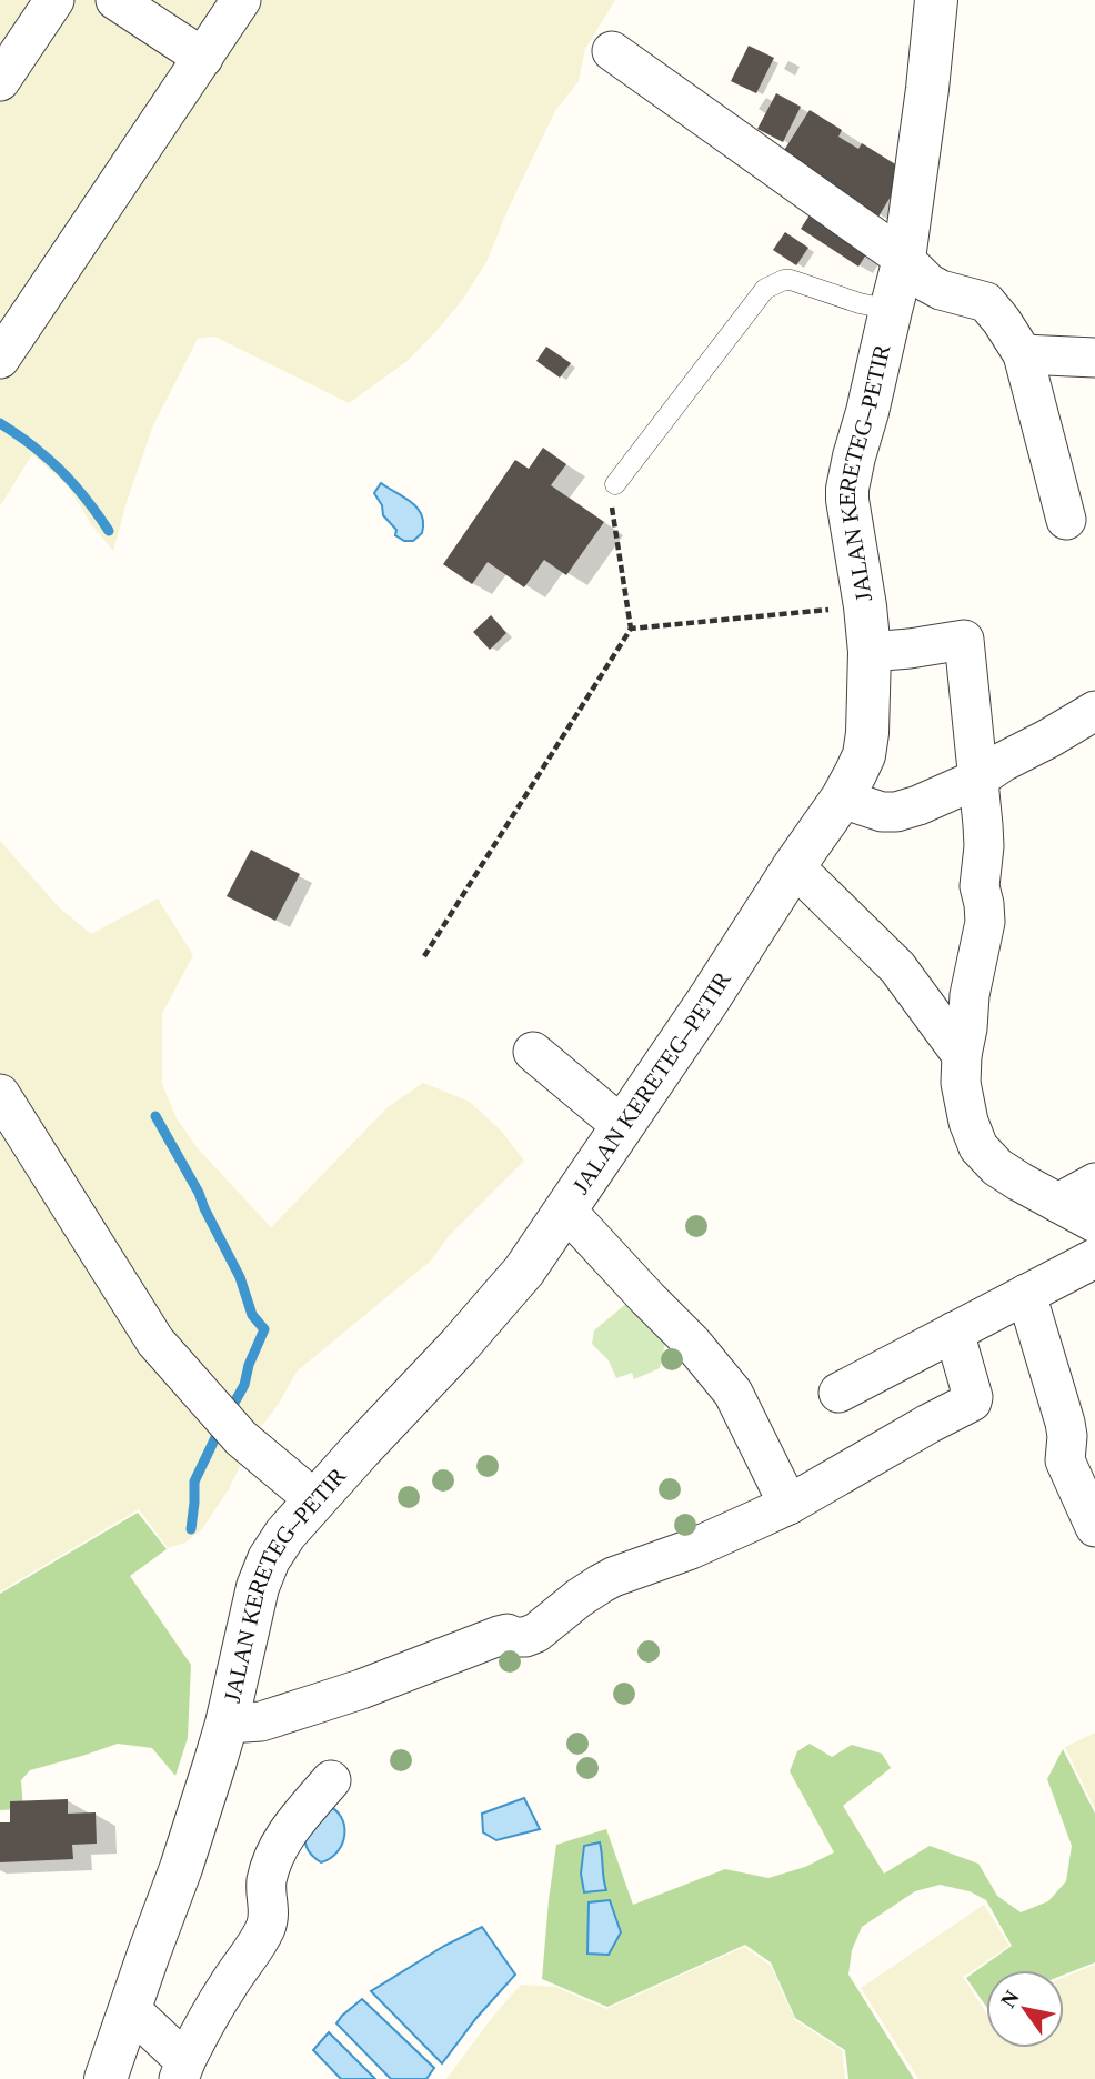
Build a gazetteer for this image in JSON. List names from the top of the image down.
{
  "streets": {
    "street": ["JALAN KERETEG–PETIR"]
  },
  "north": "top left"
}
